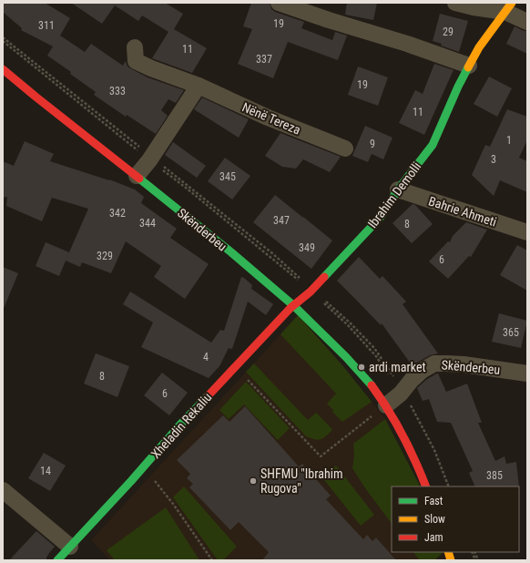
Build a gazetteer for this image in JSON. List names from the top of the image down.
{
  "streets": {
    "street": [
      "Nënë Tereza",
      "Ibrahim Demolli",
      "Bahrie Ahmeti",
      "Skënderbeu",
      "Xheladin Rekaliu"
    ]
  },
  "crossings": [
    ["Ibrahim Demolli", "Bahrie Ahmeti"],
    ["Ibrahim Demolli", "Skënderbeu"],
    ["Ibrahim Demolli", "Xheladin Rekaliu"],
    ["Skënderbeu", "Xheladin Rekaliu"]
  ],
  "places": ["ardi market", "SHFMU \"Ibrahim Rugova\""],
  "house_numbers": [
    "19",
    "311",
    "29",
    "11",
    "337",
    "19",
    "333",
    "11",
    "1",
    "9",
    "3",
    "345",
    "342",
    "347",
    "344",
    "8",
    "349",
    "329",
    "6",
    "365",
    "4",
    "8",
    "6",
    "14",
    "385"
  ],
  "legend": ["Fast", "Slow", "Jam"]
}
